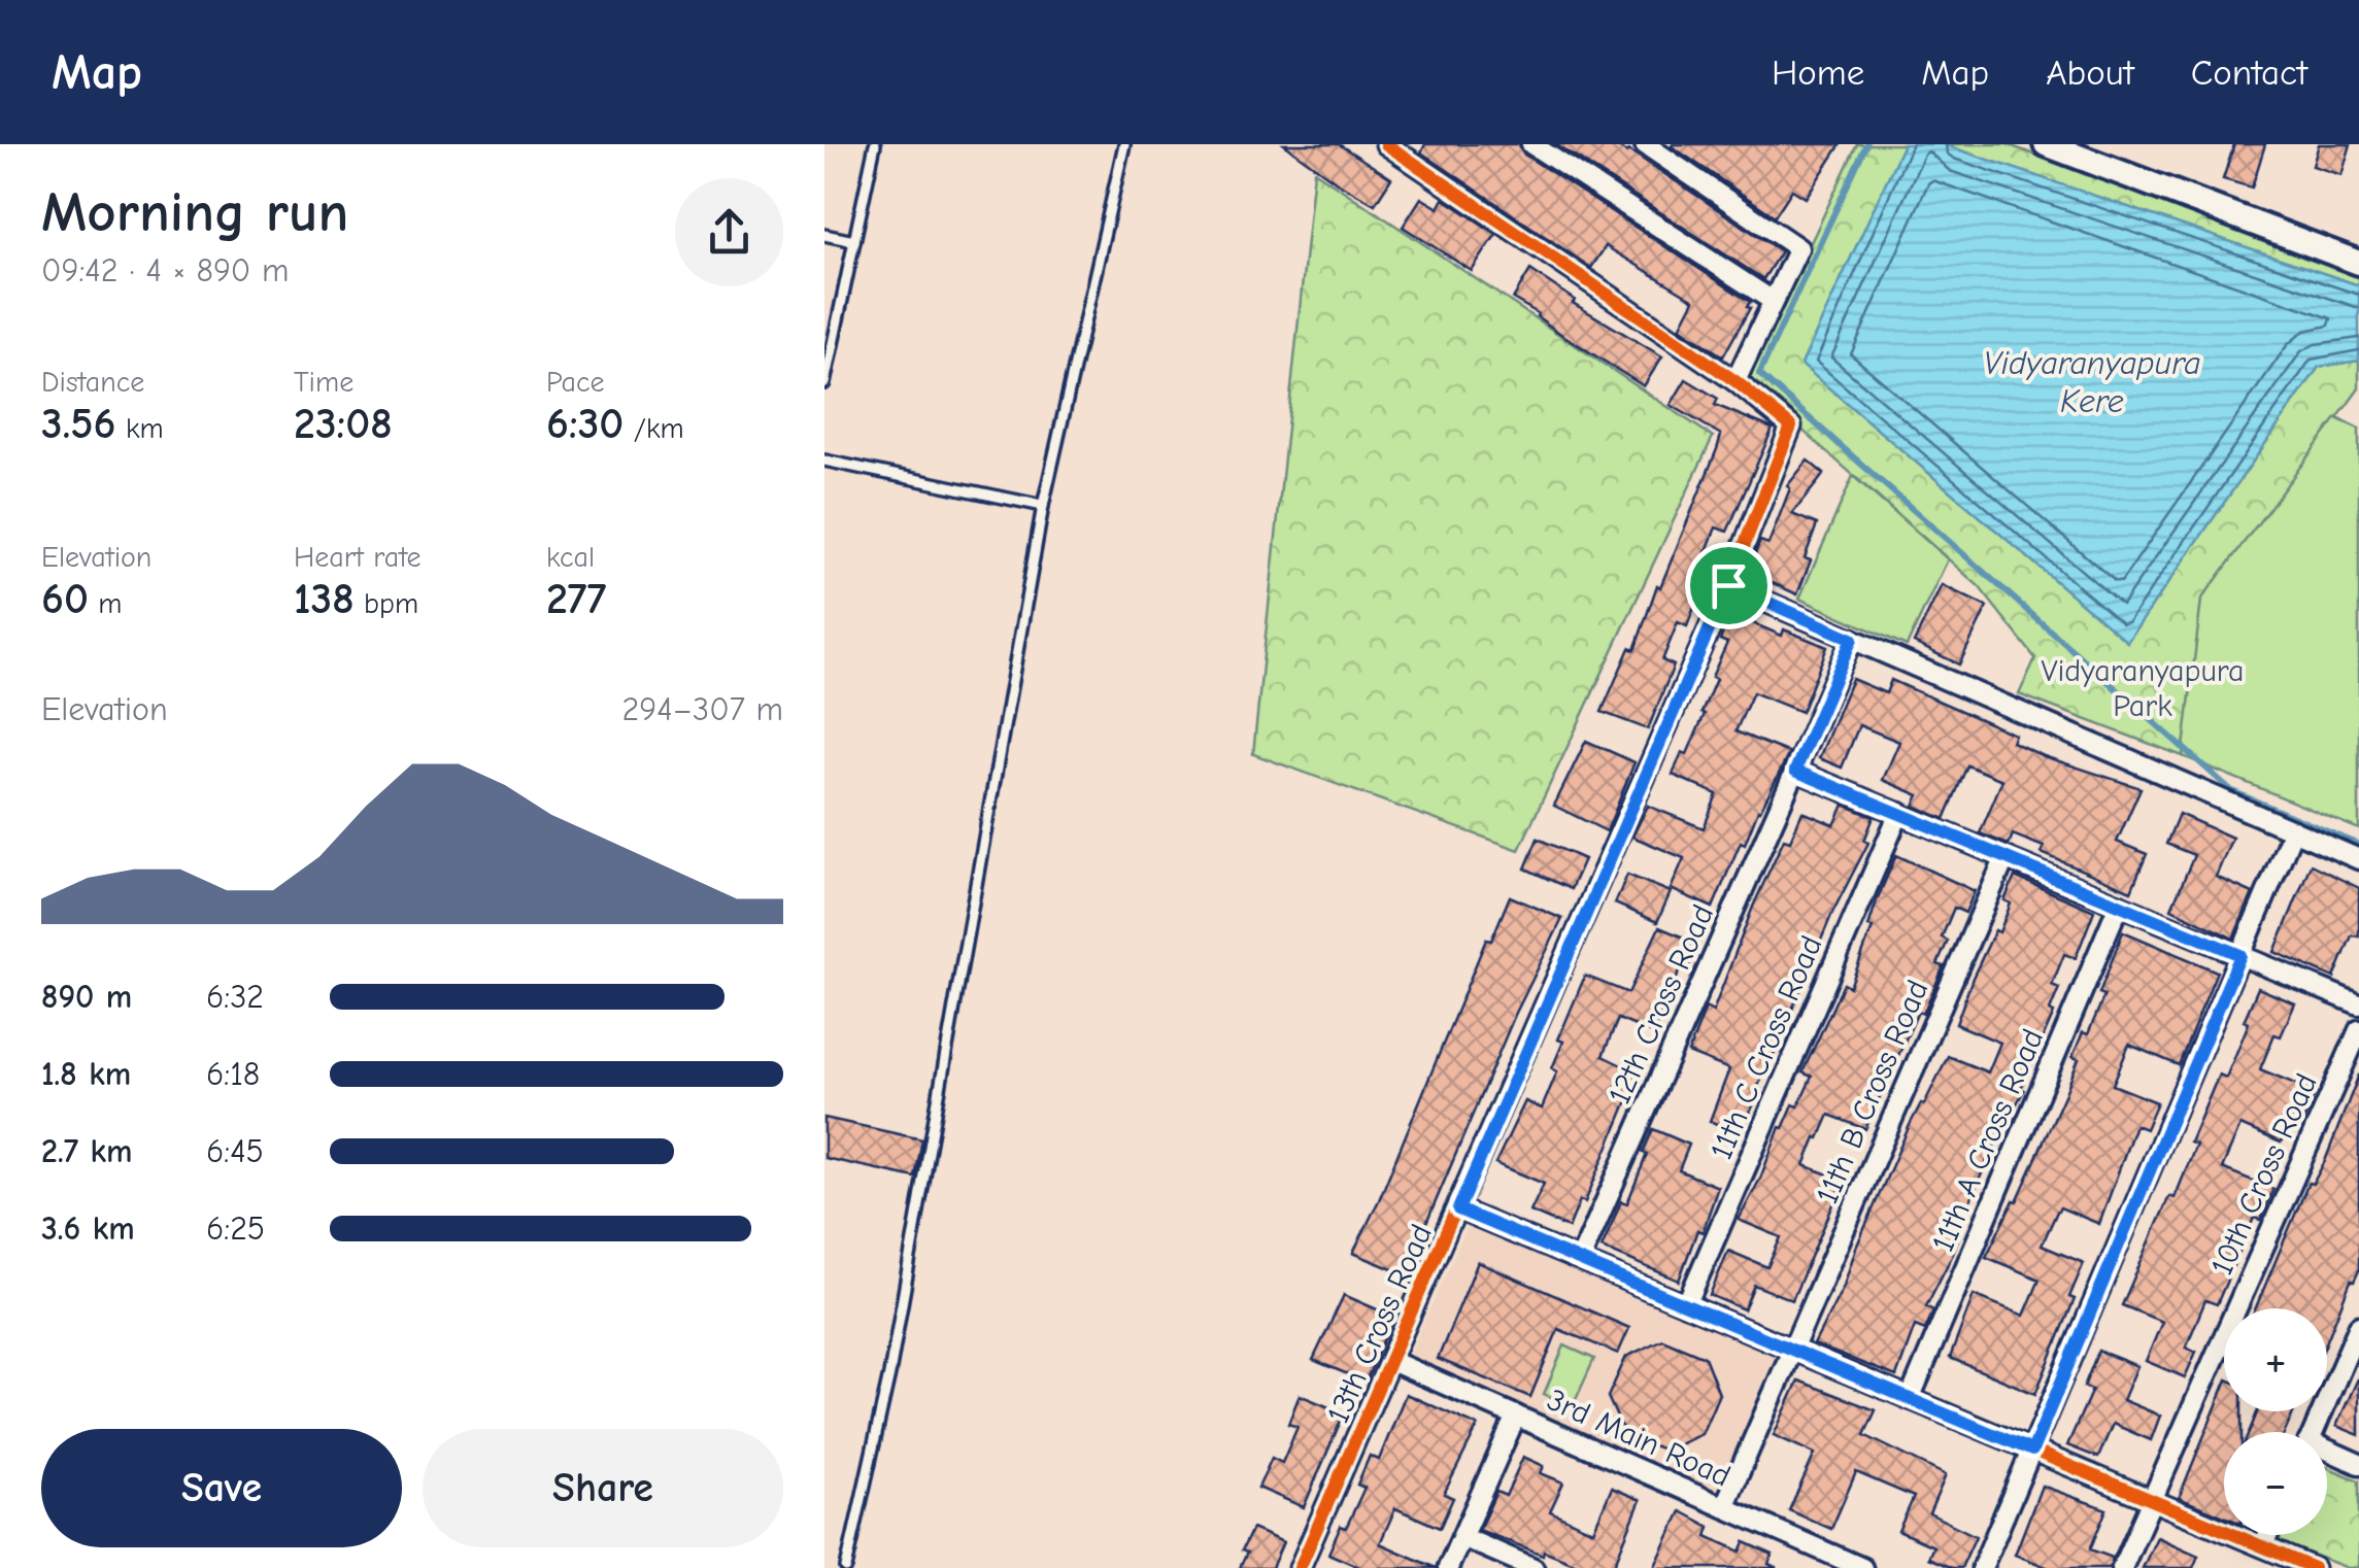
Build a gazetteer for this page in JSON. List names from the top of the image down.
{
  "streets": {
    "street": [
      "12th Cross Road",
      "11th C Cross Road",
      "11th B Cross Road",
      "11th A Cross Road",
      "10th Cross Road",
      "13th Cross Road",
      "3rd Main Road"
    ]
  },
  "crossings": [
    ["11th B Cross Road", "3rd Main Road"],
    ["13th Cross Road", "3rd Main Road"]
  ],
  "water": ["Vidyaranyapura Kere"],
  "parks": ["Vidyaranyapura Park"],
  "page": {
    "header": "Map",
    "nav": [
      "Home",
      "Map",
      "About",
      "Contact"
    ],
    "heading": ["Morning run", "09:42 · 4 × 890 m"],
    "stats": [
      ["Distance", "3.56 km"],
      ["Time", "23:08"],
      ["Pace", "6:30 /km"],
      ["Elevation", "60 m"],
      ["Heart rate", "138 bpm"],
      ["kcal", "277"]
    ],
    "chart": ["Elevation", "294–307 m"],
    "list": [
      {
        "name": "890 m",
        "note": "6:32"
      },
      {
        "name": "1.8 km",
        "note": "6:18"
      },
      {
        "name": "2.7 km",
        "note": "6:45"
      },
      {
        "name": "3.6 km",
        "note": "6:25"
      }
    ],
    "map_buttons": ["+", "−"],
    "buttons": ["Save", "Share"]
  }
}
